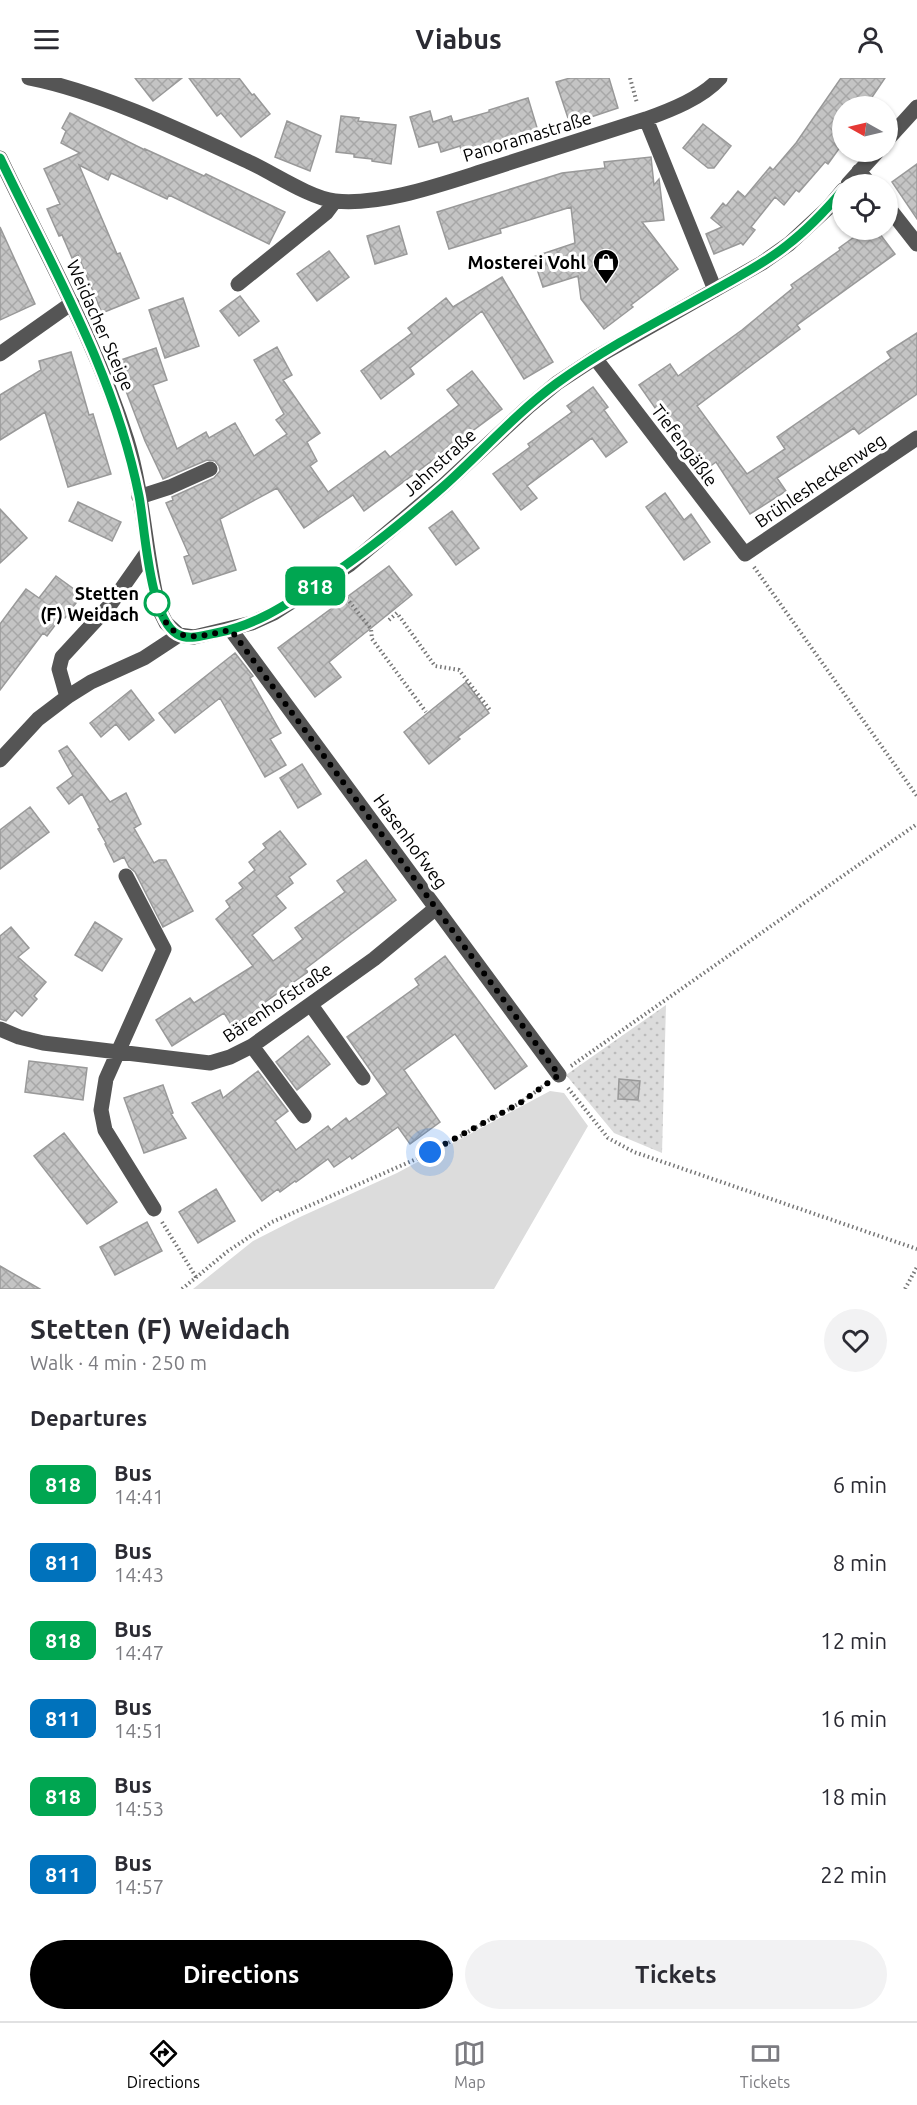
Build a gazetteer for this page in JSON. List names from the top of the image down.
{
  "streets": {
    "street": [
      "Panoramastraße",
      "Weidacher Steige",
      "Tiefengäßle",
      "Jahnstraße",
      "Brühlesheckenweg",
      "Hasenhofweg",
      "Bärenhofstraße"
    ]
  },
  "crossings": [
    ["Weidacher Steige", "Jahnstraße"],
    ["Tiefengäßle", "Jahnstraße"],
    ["Tiefengäßle", "Brühlesheckenweg"],
    ["Jahnstraße", "Hasenhofweg"],
    ["Hasenhofweg", "Bärenhofstraße"]
  ],
  "places": {
    "shop": ["Mosterei Vohl"],
    "other": ["Stetten (F) Weidach"]
  },
  "lines": ["bus line 818"],
  "north": "left",
  "page": {
    "header": "Viabus",
    "on_map": "818",
    "heading": [
      ["Stetten (F) Weidach", "Walk · 4 min · 250 m"],
      "Departures"
    ],
    "list": [
      {
        "mark": "818",
        "name": "Bus",
        "note": "14:41",
        "value": "6 min"
      },
      {
        "mark": "811",
        "name": "Bus",
        "note": "14:43",
        "value": "8 min"
      },
      {
        "mark": "818",
        "name": "Bus",
        "note": "14:47",
        "value": "12 min"
      },
      {
        "mark": "811",
        "name": "Bus",
        "note": "14:51",
        "value": "16 min"
      },
      {
        "mark": "818",
        "name": "Bus",
        "note": "14:53",
        "value": "18 min"
      },
      {
        "mark": "811",
        "name": "Bus",
        "note": "14:57",
        "value": "22 min"
      }
    ],
    "buttons": ["Directions", "Tickets"],
    "tabs": ["Directions", "Map", "Tickets"]
  }
}
